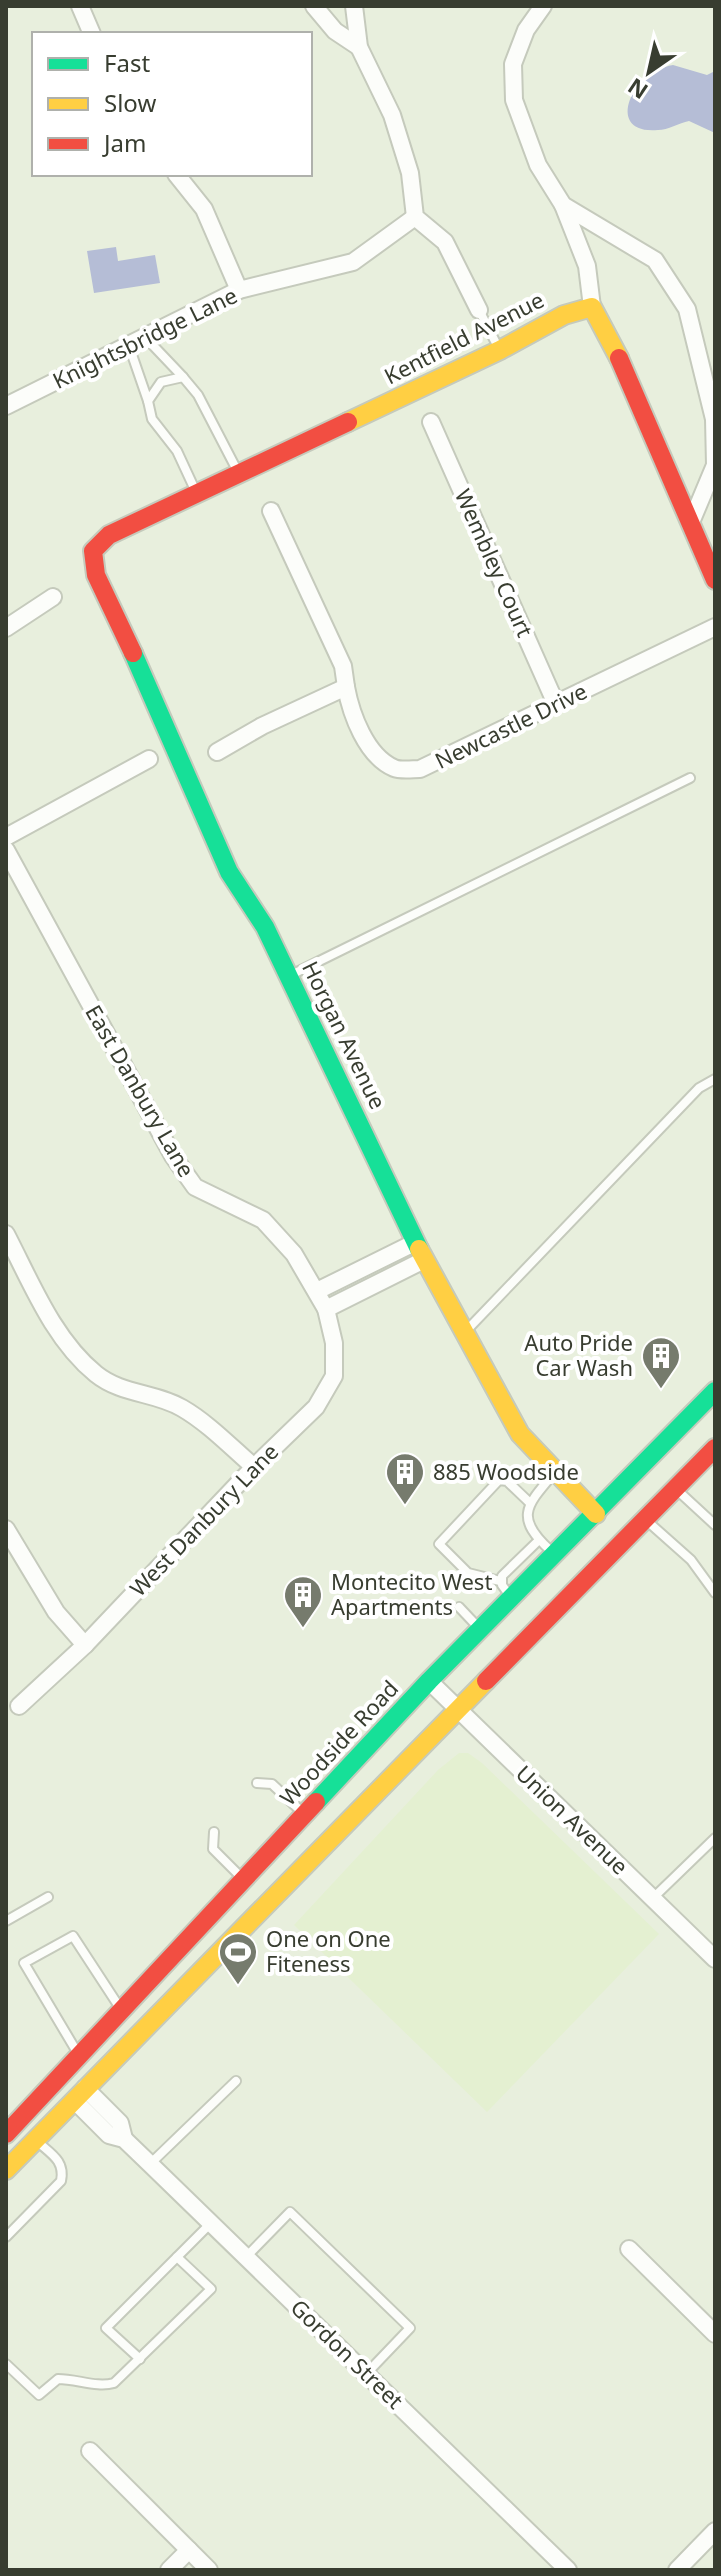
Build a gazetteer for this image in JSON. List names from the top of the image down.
{
  "streets": {
    "main road": ["Kentfield Avenue", "Horgan Avenue", "Woodside Road"],
    "street": [
      "Knightsbridge Lane",
      "Wembley Court",
      "Newcastle Drive",
      "East Danbury Lane",
      "West Danbury Lane",
      "Union Avenue",
      "Gordon Street"
    ]
  },
  "crossings": [
    ["Kentfield Avenue", "Horgan Avenue"],
    ["Wembley Court", "Newcastle Drive"],
    ["Horgan Avenue", "Woodside Road"],
    ["East Danbury Lane", "West Danbury Lane"],
    ["Woodside Road", "Union Avenue"]
  ],
  "places": {
    "building": ["Auto Pride Car Wash", "885 Woodside", "Montecito West Apartments"],
    "sports": ["One on One Fiteness"]
  },
  "legend": ["Fast", "Slow", "Jam"],
  "north": "bottom left"
}
